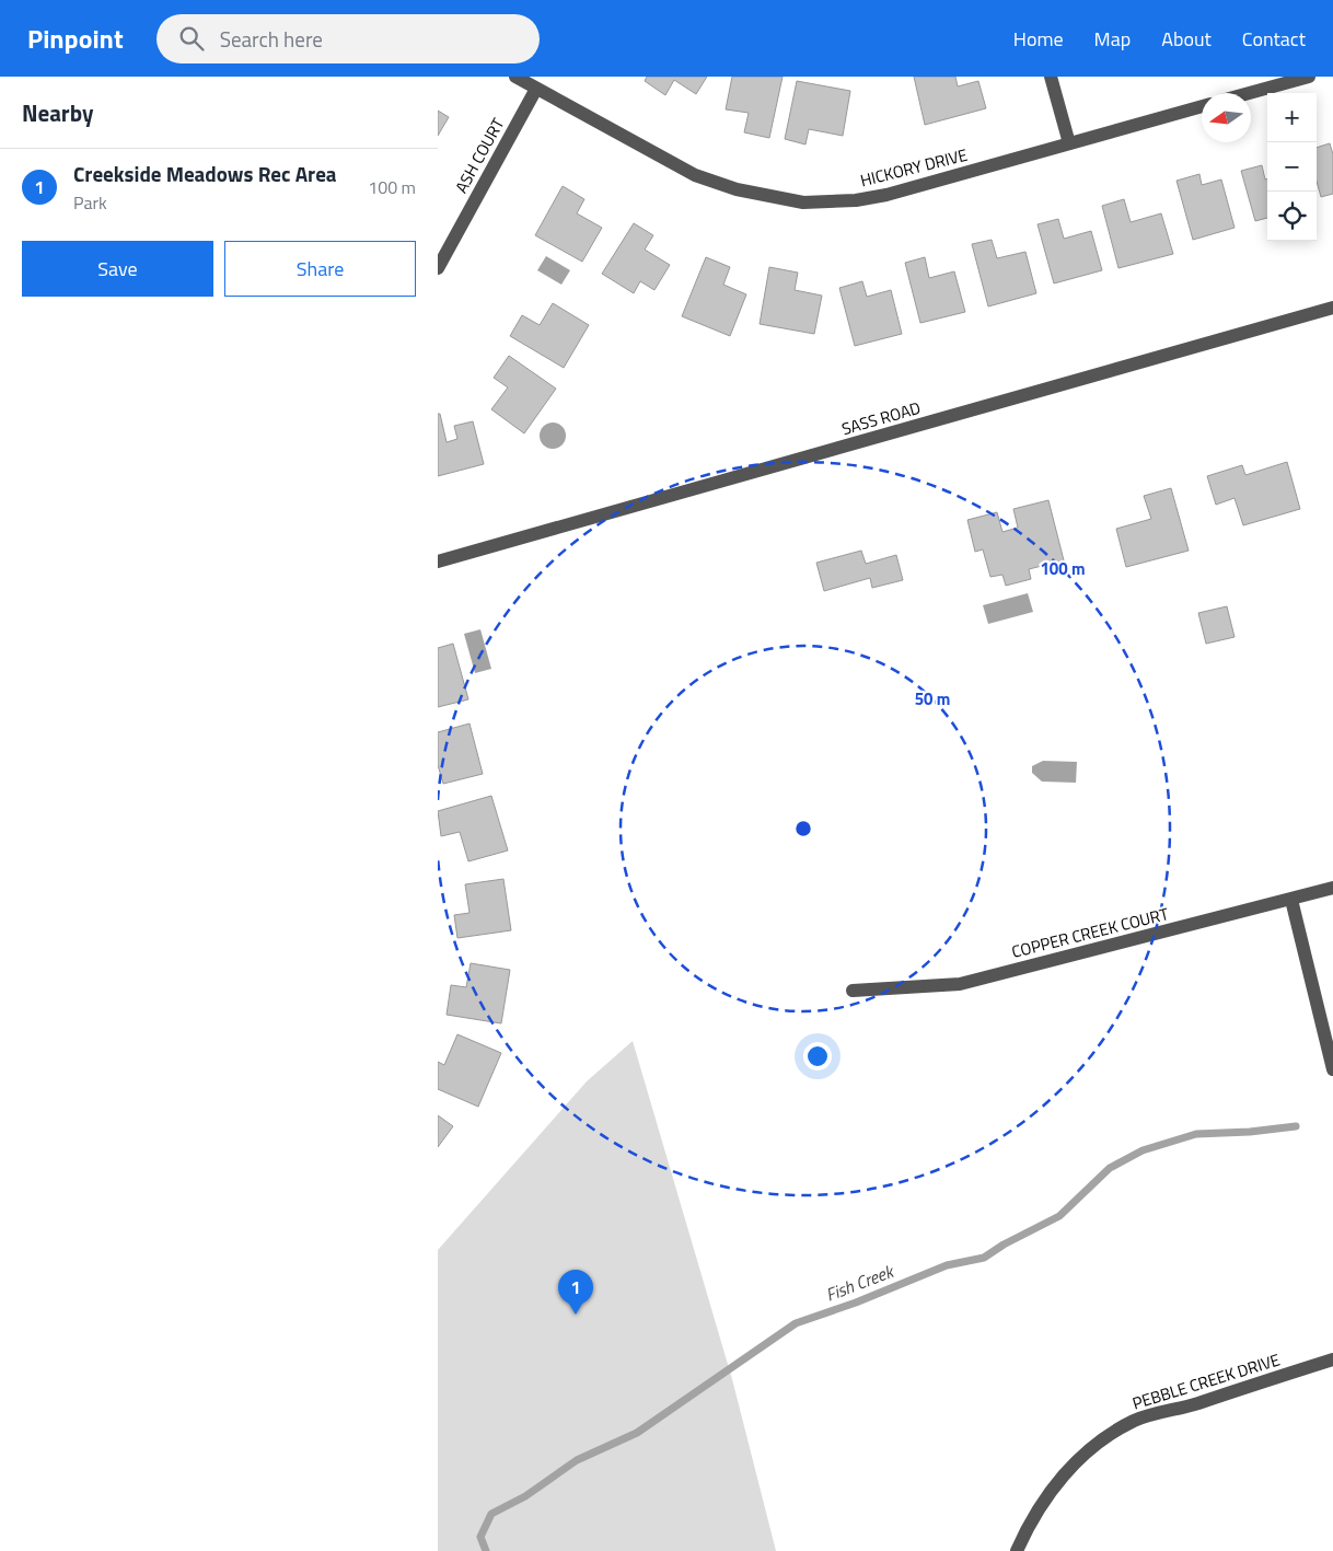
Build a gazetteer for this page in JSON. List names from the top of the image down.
{
  "streets": {
    "street": [
      "ASH COURT",
      "HICKORY DRIVE",
      "SASS ROAD",
      "COPPER CREEK COURT",
      "PEBBLE CREEK DRIVE"
    ]
  },
  "crossings": [
    ["ASH COURT", "HICKORY DRIVE"]
  ],
  "water": ["Fish Creek"],
  "north": "left",
  "page": {
    "header": "Pinpoint",
    "search": "Search here",
    "nav": [
      "Home",
      "Map",
      "About",
      "Contact"
    ],
    "heading": "Nearby",
    "map_buttons": ["+", "−"],
    "list": [
      {
        "mark": "1",
        "name": "Creekside Meadows Rec Area",
        "note": "Park",
        "value": "100 m"
      }
    ],
    "buttons": ["Save", "Share"],
    "pins": "1"
  },
  "rings": ["100 m", "50 m"]
}
